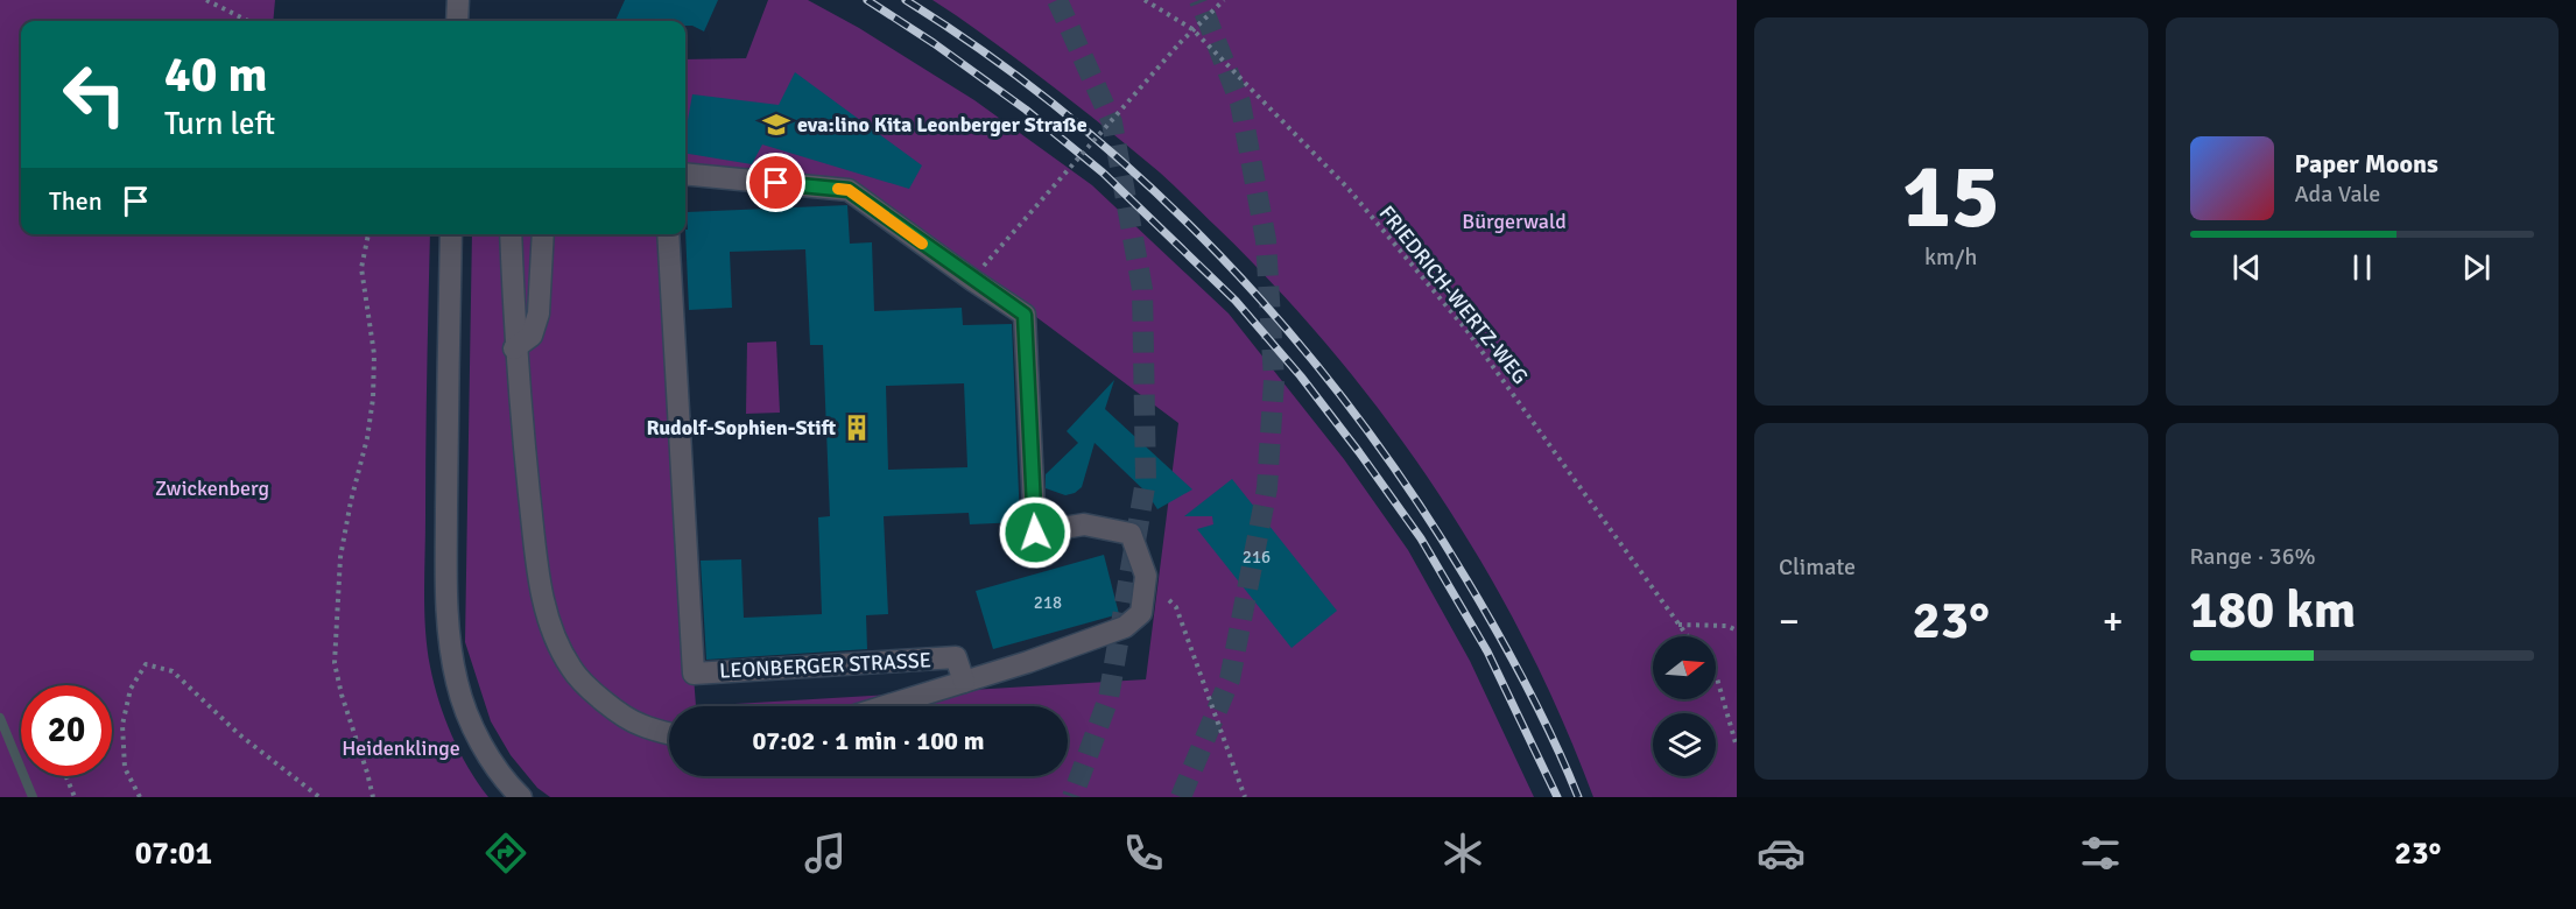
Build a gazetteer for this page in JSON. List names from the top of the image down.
{
  "streets": {
    "street": ["LEONBERGER STRASSE"],
    "path": ["FRIEDRICH-WERTZ-WEG"]
  },
  "parks": ["Bürgerwald", "Zwickenberg", "Heidenklinge"],
  "places": {
    "school or university": ["eva:lino Kita Leonberger Straße"],
    "building": ["Rudolf-Sophien-Stift"]
  },
  "house_numbers": ["216", "218"],
  "north": "right",
  "page": {
    "tile": [
      ["15", "km/h"],
      "Climate",
      ["Range · 36%", "180 km"]
    ],
    "turn": ["40 m", "Turn left"],
    "song": ["Paper Moons", "Ada Vale"],
    "then": "Then",
    "heat": ["−", "23°", "+"],
    "limit": "20",
    "trip": "07:02 · 1 min · 100 m",
    "tabs": ["07:01", "23°"]
  }
}
